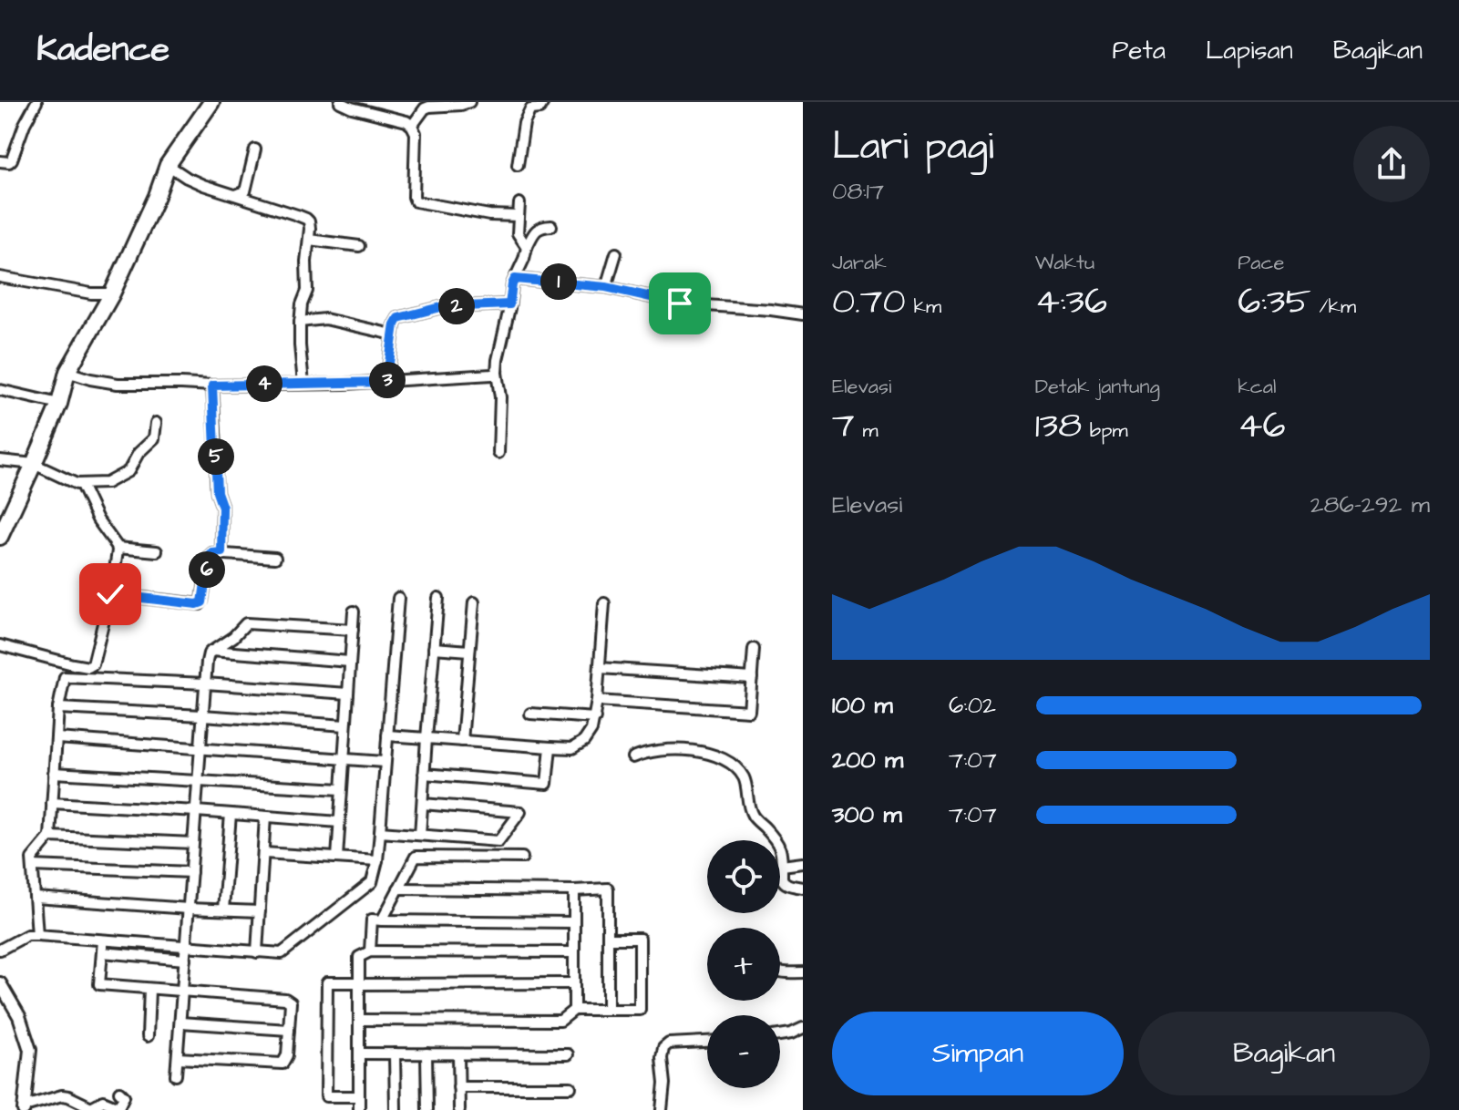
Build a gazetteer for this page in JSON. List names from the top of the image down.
{
  "page": {
    "header": "Kadence",
    "nav": ["Peta", "Lapisan", "Bagikan"],
    "heading": ["Lari pagi", "08:17"],
    "stats": [
      ["Jarak", "0.70 km"],
      ["Waktu", "4:36"],
      ["Pace", "6:35 /km"],
      ["Elevasi", "7 m"],
      ["Detak jantung", "138 bpm"],
      ["kcal", "46"]
    ],
    "pins": [
      "1",
      "2",
      "3",
      "4",
      "5",
      "6"
    ],
    "chart": ["Elevasi", "286–292 m"],
    "list": [
      {
        "name": "100 m",
        "note": "6:02"
      },
      {
        "name": "200 m",
        "note": "7:07"
      },
      {
        "name": "300 m",
        "note": "7:07"
      }
    ],
    "map_buttons": ["+", "−"],
    "buttons": ["Simpan", "Bagikan"]
  }
}
